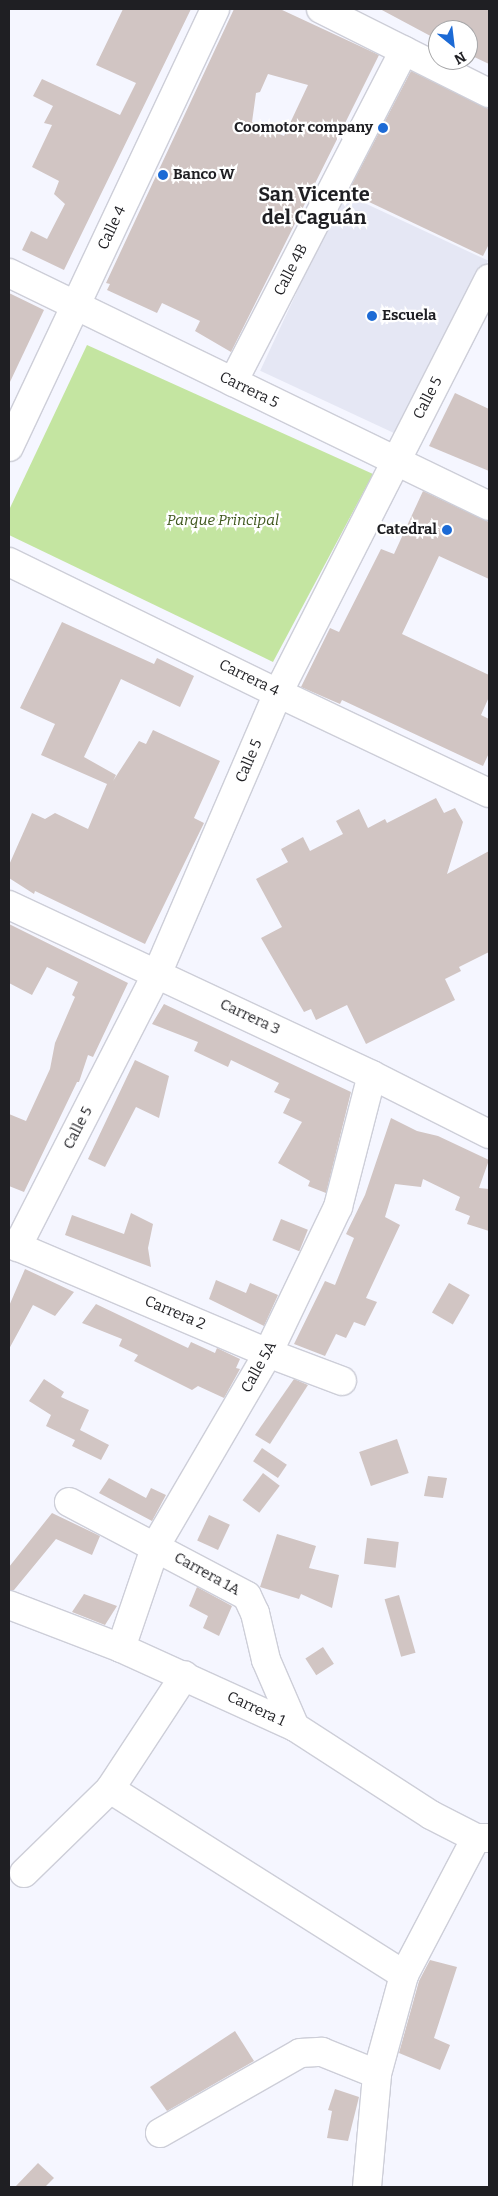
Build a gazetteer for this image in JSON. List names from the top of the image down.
{
  "streets": {
    "street": [
      "Calle 4",
      "Calle 4B",
      "Carrera 5",
      "Calle 5",
      "Carrera 4",
      "Carrera 3",
      "Carrera 2",
      "Calle 5A",
      "Carrera 1A",
      "Carrera 1"
    ]
  },
  "crossings": [
    ["Calle 4", "Carrera 5"],
    ["Calle 4B", "Carrera 5"],
    ["Carrera 5", "Calle 5"],
    ["Calle 5", "Carrera 4"],
    ["Calle 5", "Carrera 3"],
    ["Calle 5", "Carrera 2"],
    ["Carrera 3", "Calle 5A"],
    ["Carrera 2", "Calle 5A"],
    ["Calle 5A", "Carrera 1A"],
    ["Calle 5A", "Carrera 1"],
    ["Carrera 1A", "Carrera 1"]
  ],
  "districts": ["San Vicente del Caguán"],
  "parks": ["Parque Principal"],
  "places": [
    "Coomotor company",
    "Banco W",
    "Escuela",
    "Catedral"
  ],
  "north": "bottom right"
}
